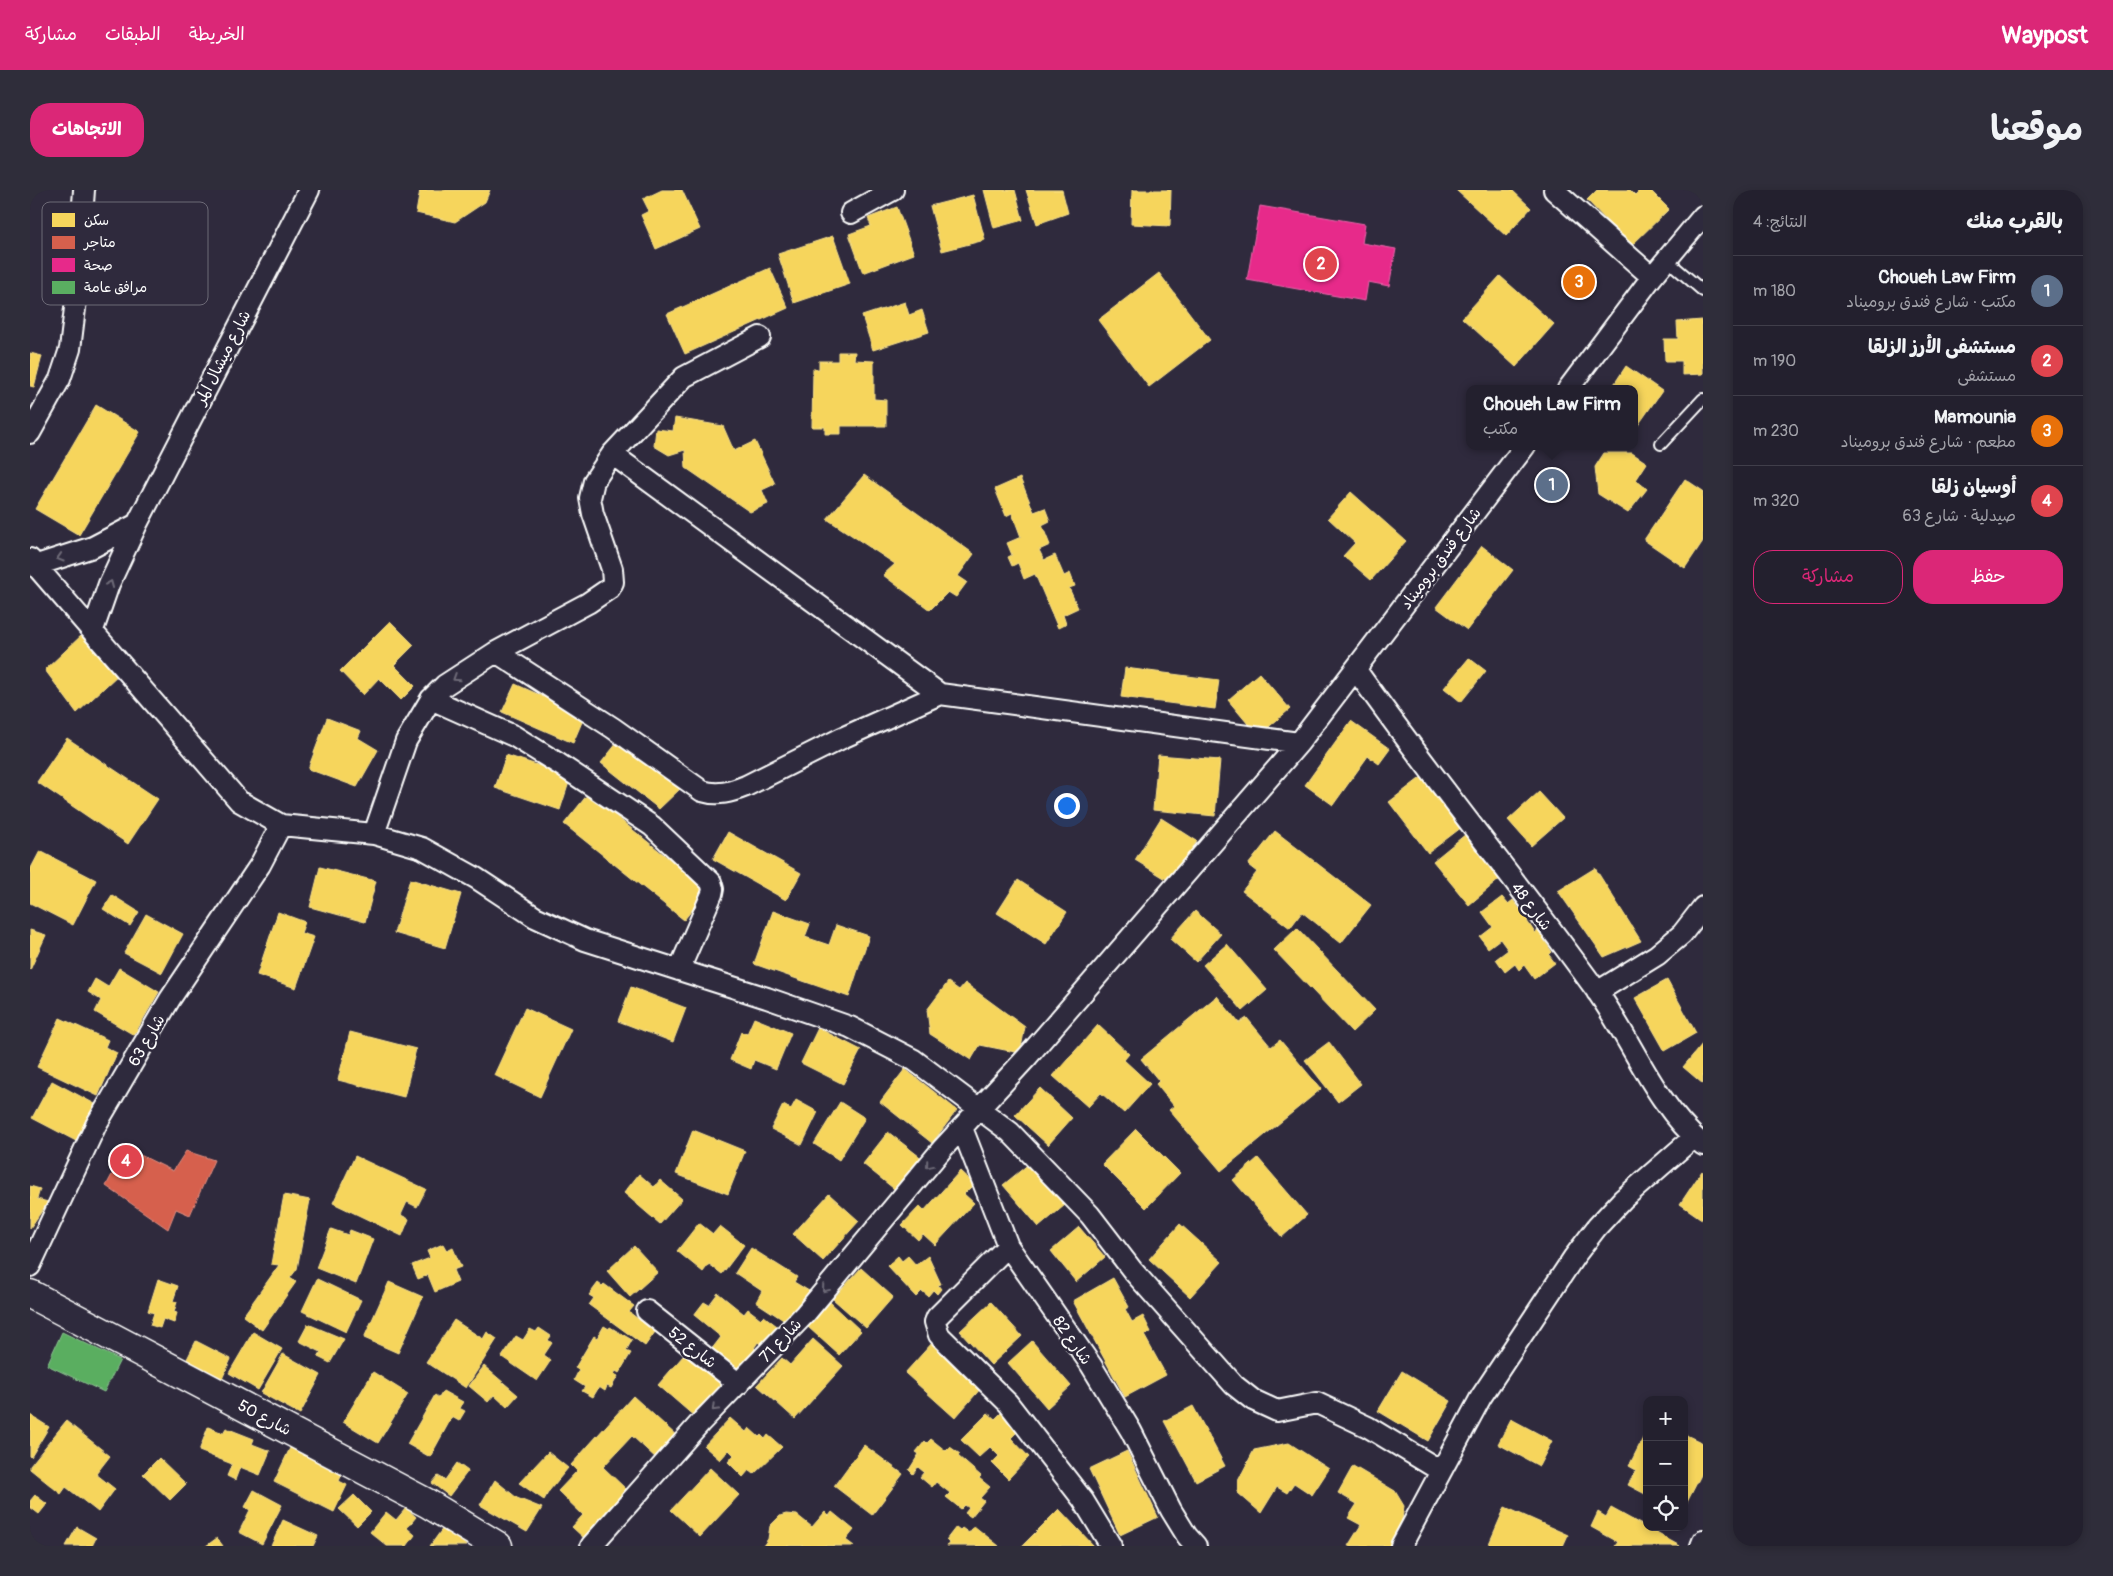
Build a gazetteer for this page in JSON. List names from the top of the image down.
{
  "streets": {
    "street": [
      "شارع ميشال المر",
      "شارع فندق بروميناد",
      "شارع 48",
      "شارع 63",
      "شارع 71",
      "شارع 82",
      "شارع 52",
      "شارع 50"
    ]
  },
  "crossings": [
    ["شارع فندق بروميناد", "شارع 48"],
    ["شارع فندق بروميناد", "شارع 71"],
    ["شارع 71", "شارع 82"],
    ["شارع 71", "شارع 52"]
  ],
  "one_way": ["شارع 71"],
  "legend": [
    "سكن",
    "متاجر",
    "صحة",
    "مرافق عامة"
  ],
  "page": {
    "header": "Waypost",
    "nav": ["الخريطة", "الطبقات", "مشاركة"],
    "title": "موقعنا",
    "buttons": [
      "الاتجاهات",
      ["حفظ", "مشاركة"]
    ],
    "heading": ["بالقرب منك", "النتائج: 4"],
    "pins": [
      "2",
      "3",
      "1",
      "4"
    ],
    "list": [
      {
        "mark": "1",
        "name": "Choueh Law Firm",
        "note": "مكتب · شارع فندق بروميناد",
        "value": "180 m"
      },
      {
        "mark": "2",
        "name": "مستشفى الأرز الزلقا",
        "note": "مستشفى",
        "value": "190 m"
      },
      {
        "mark": "3",
        "name": "Mamounia",
        "note": "مطعم · شارع فندق بروميناد",
        "value": "230 m"
      },
      {
        "mark": "4",
        "name": "أوسيان زلقا",
        "note": "صيدلية · شارع 63",
        "value": "320 m"
      }
    ],
    "popup": ["Choueh Law Firm", "مكتب"],
    "map_buttons": ["+", "−"]
  }
}
